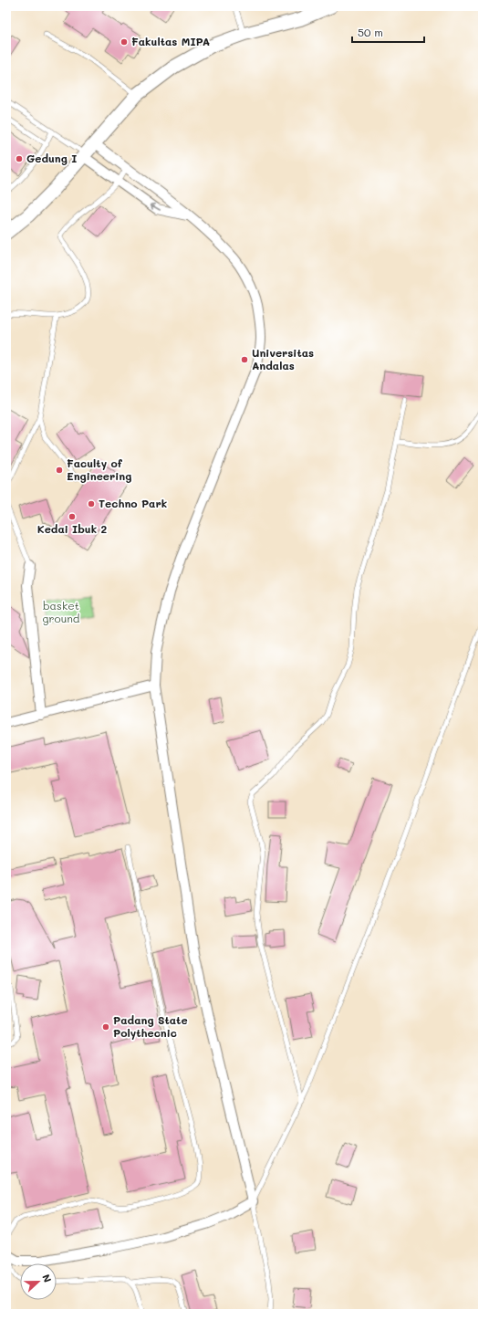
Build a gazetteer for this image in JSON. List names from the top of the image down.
{
  "parks": ["basket ground"],
  "places": [
    "Fakultas MIPA",
    "Gedung I",
    "Universitas Andalas",
    "Faculty of Engineering",
    "Techno Park",
    "Kedai Ibuk 2",
    "Padang State Polythecnic"
  ],
  "scale_bar": "50 m",
  "north": "right"
}
